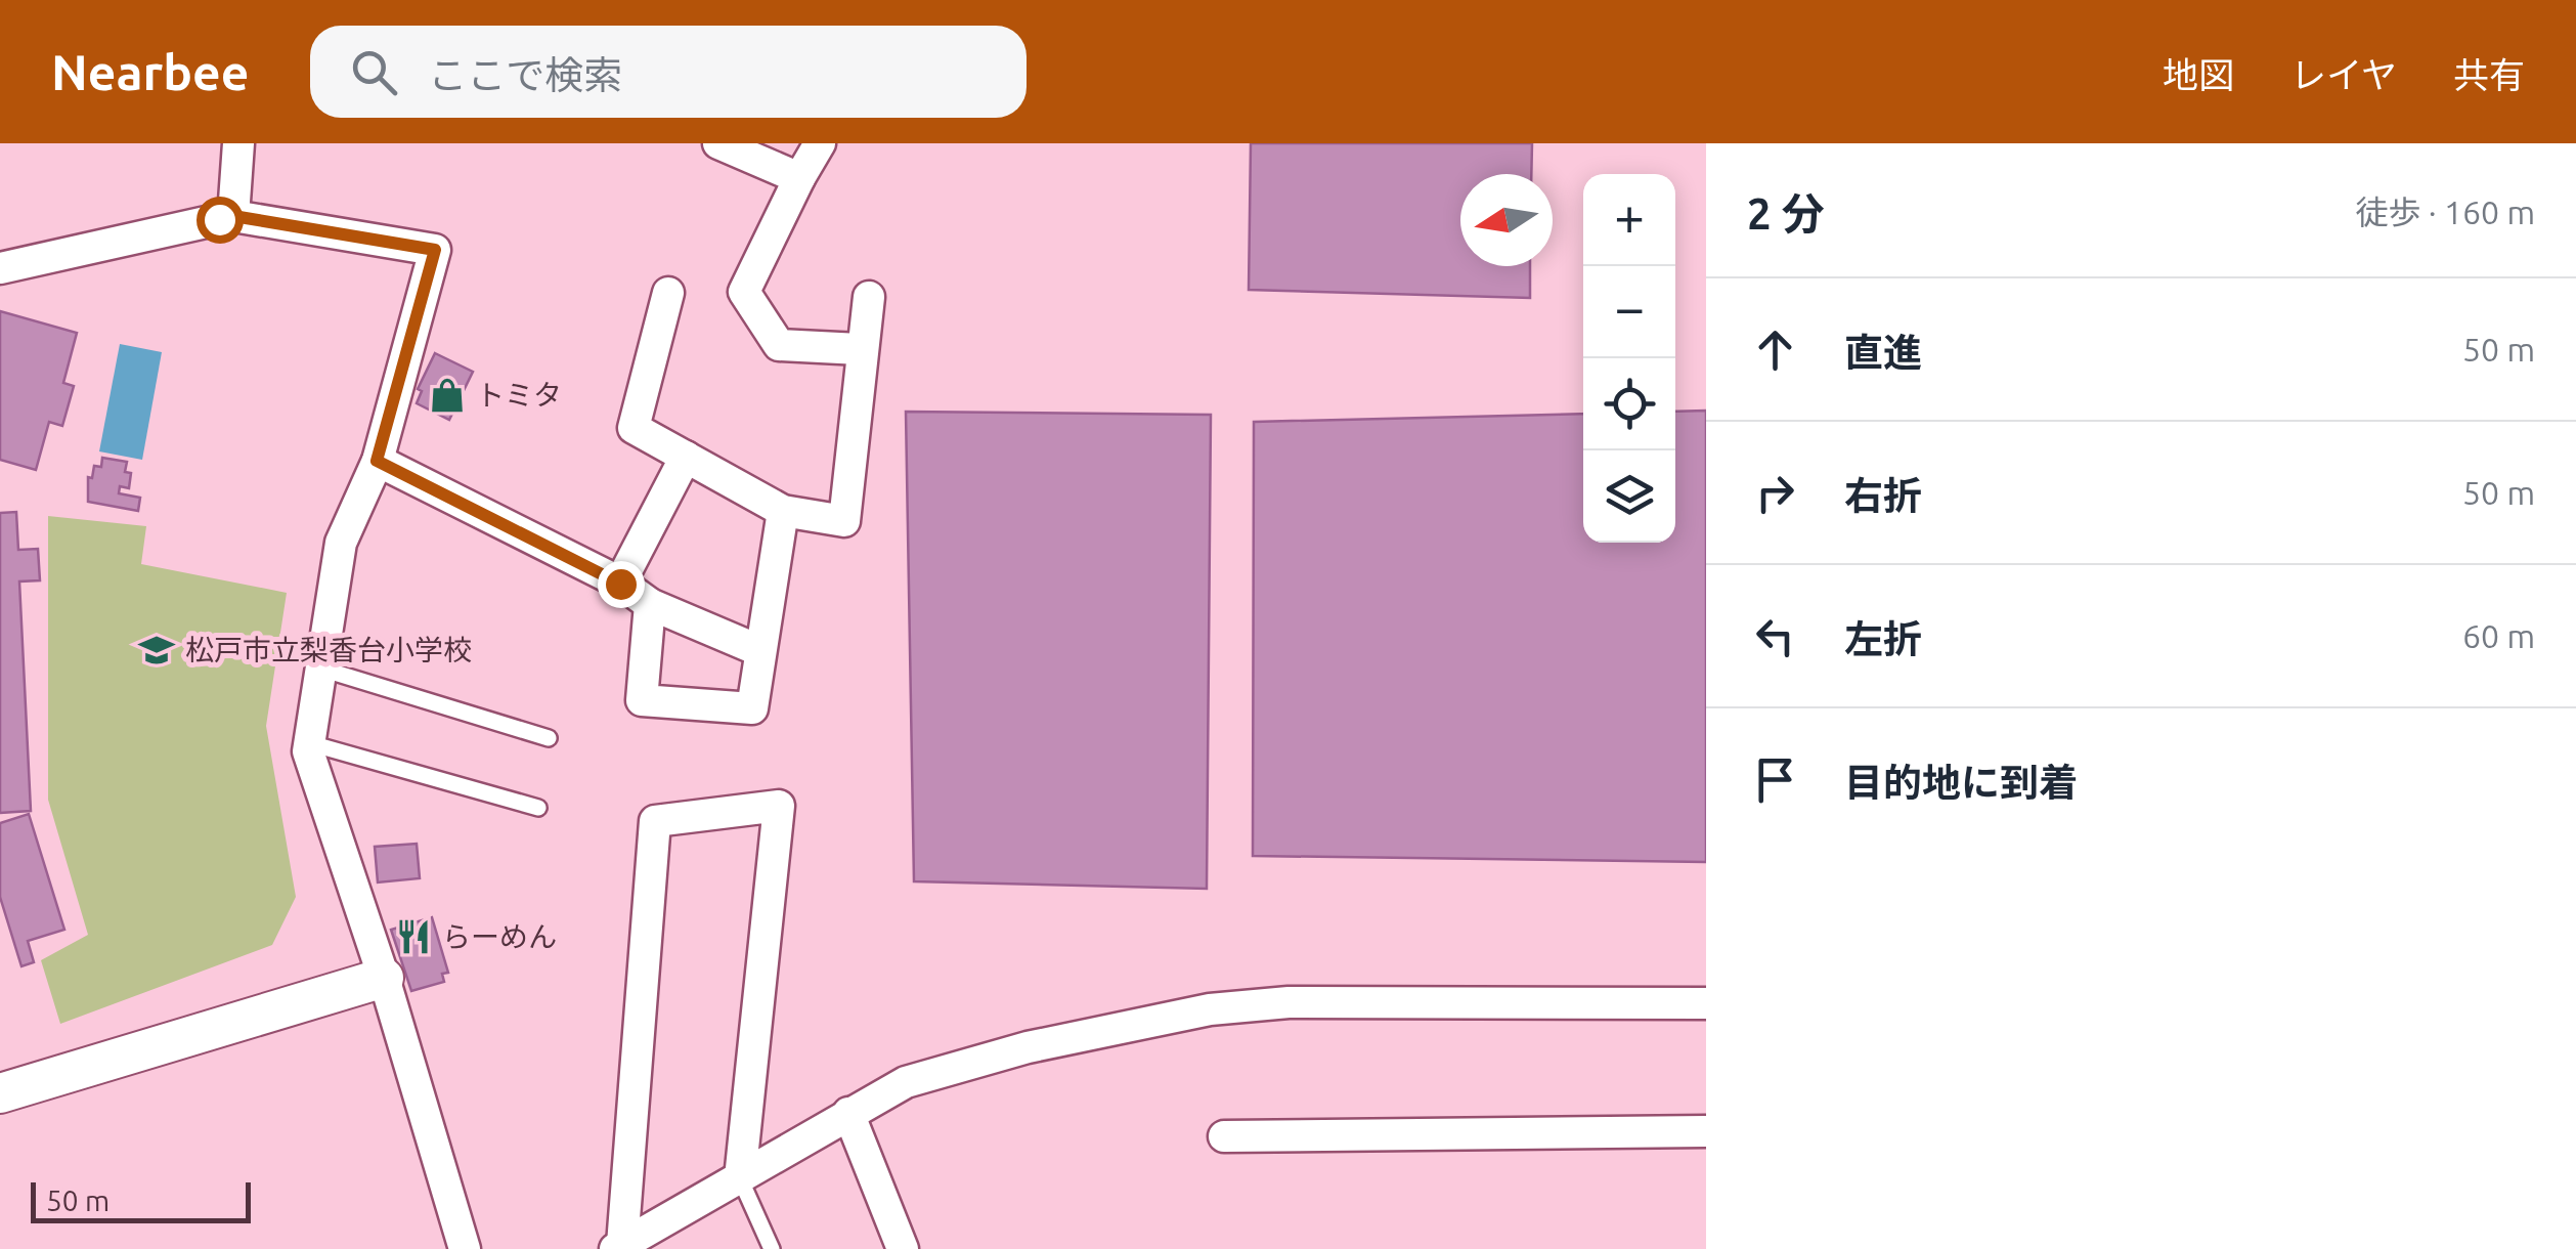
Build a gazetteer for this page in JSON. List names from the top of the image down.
{
  "places": {
    "shop": ["トミタ"],
    "school or university": ["松戸市立梨香台小学校"],
    "restaurant": ["らーめん"]
  },
  "scale_bar": "50 m",
  "north": "left",
  "page": {
    "header": "Nearbee",
    "search": "ここで検索",
    "nav": ["地図", "レイヤ", "共有"],
    "heading": ["2 分", "徒歩 · 160 m"],
    "map_buttons": ["+", "−"],
    "list": [
      ["直進", "50 m"],
      ["右折", "50 m"],
      ["左折", "60 m"],
      "目的地に到着"
    ],
    "scale": "50 m"
  }
}
